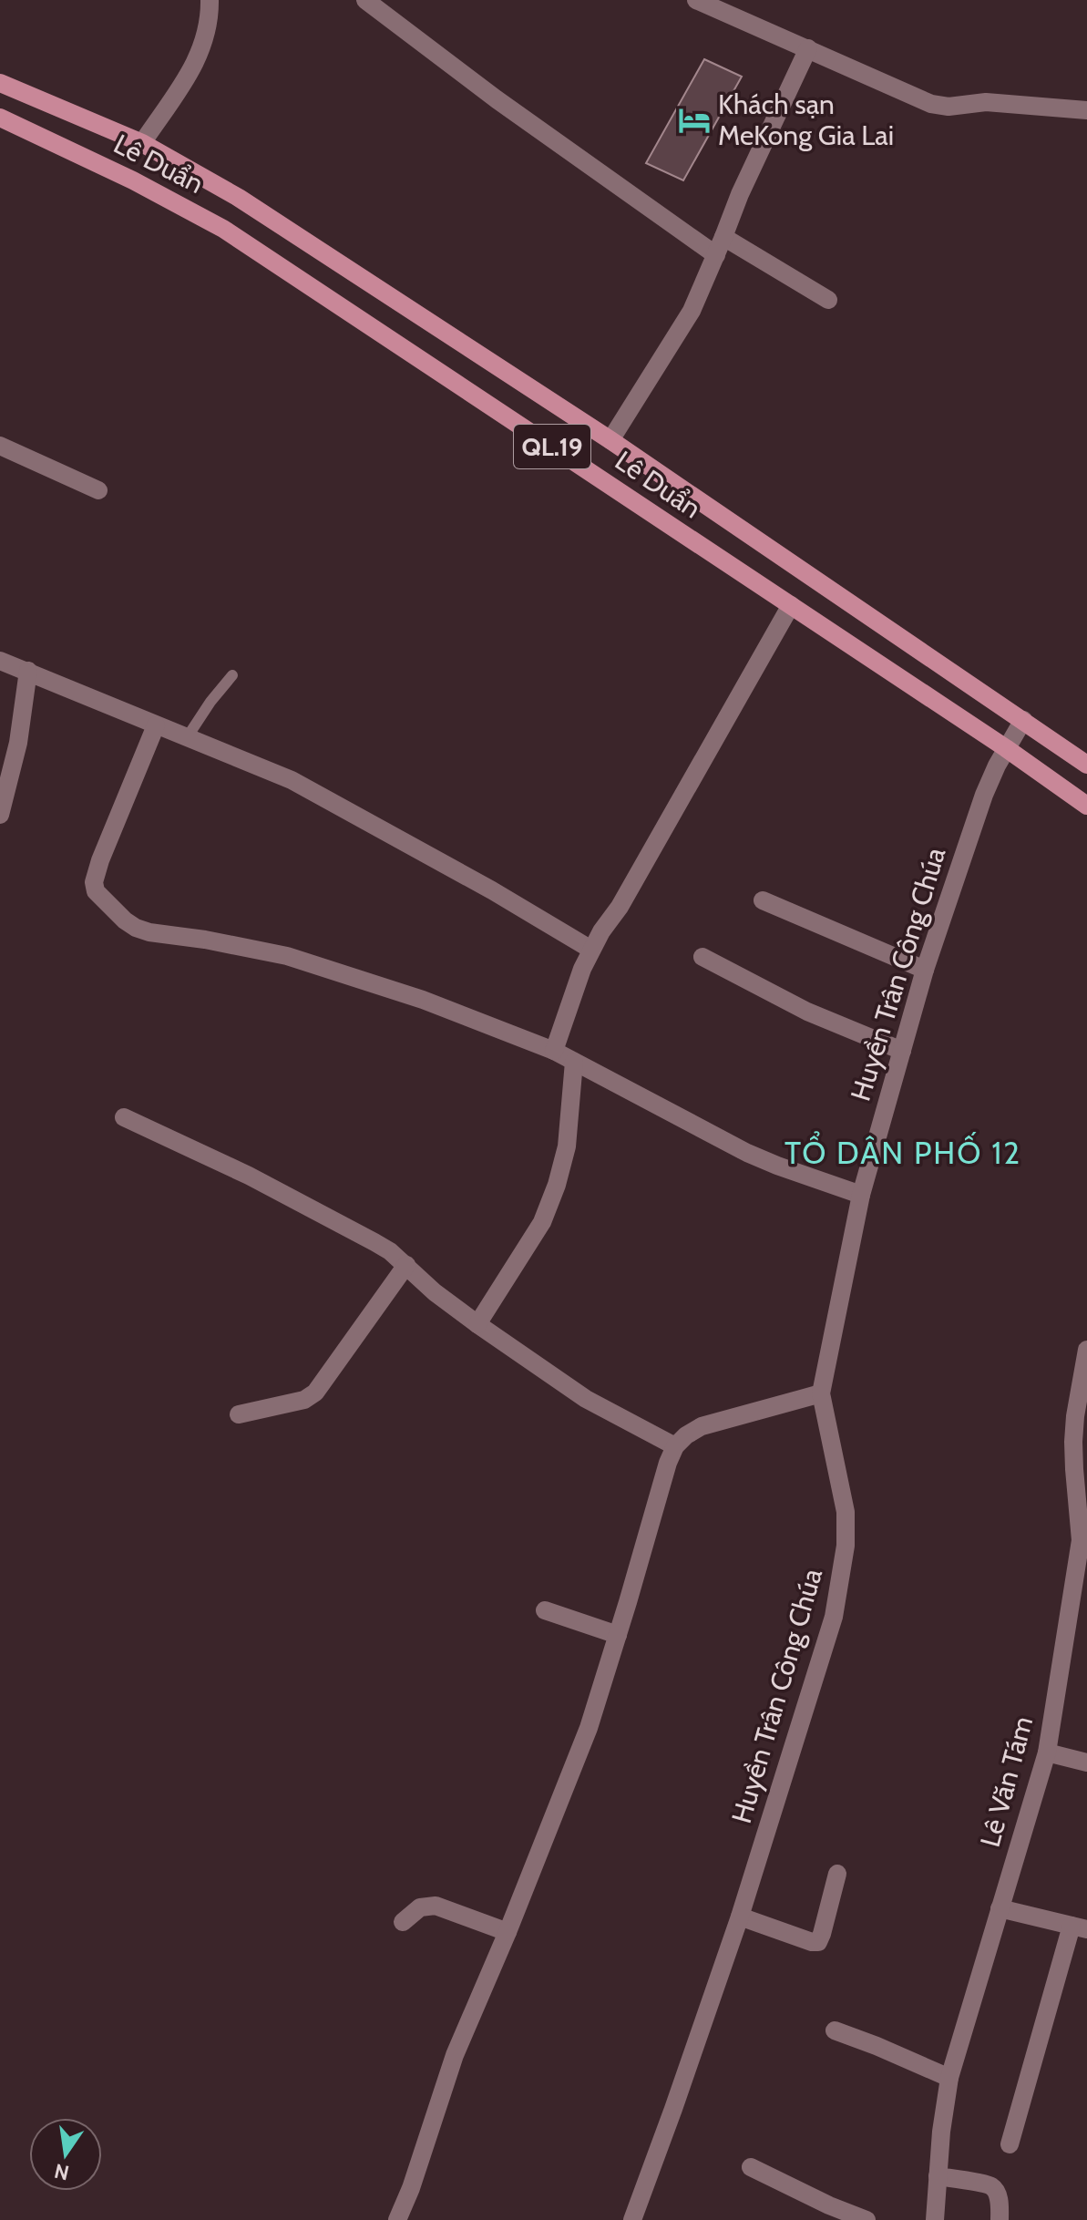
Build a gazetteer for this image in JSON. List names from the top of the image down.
{
  "streets": {
    "main road": ["Lê Duẩn", "QL.19"],
    "street": ["Huyền Trân Công Chúa", "Lê Văn Tám"]
  },
  "crossings": [
    ["Lê Duẩn", "Huyền Trân Công Chúa"]
  ],
  "districts": ["TỔ DÂN PHỐ 12"],
  "places": {
    "hotel": ["Khách sạn MeKong Gia Lai"]
  },
  "north": "bottom"
}
